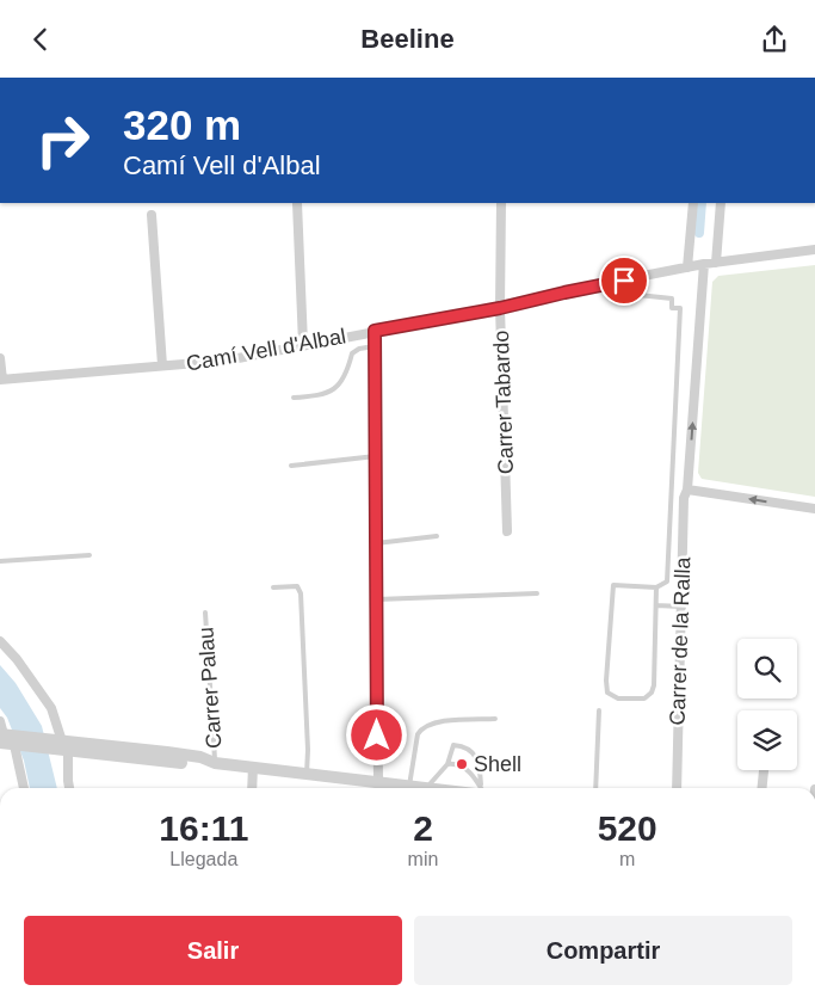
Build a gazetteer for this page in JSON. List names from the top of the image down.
{
  "streets": {
    "street": ["Camí Vell d'Albal", "Carrer Tabardo", "Carrer de la Ralla"],
    "lane": ["Carrer Palau"]
  },
  "crossings": [
    ["Camí Vell d'Albal", "Carrer Tabardo"],
    ["Camí Vell d'Albal", "Carrer de la Ralla"]
  ],
  "one_way": ["Carrer de la Ralla"],
  "places": ["Shell"],
  "page": {
    "header": "Beeline",
    "turn": ["320 m", "Camí Vell d'Albal"],
    "eta": [
      "16:11",
      "Llegada",
      "2",
      "min",
      "520",
      "m"
    ],
    "buttons": ["Salir", "Compartir"]
  }
}
